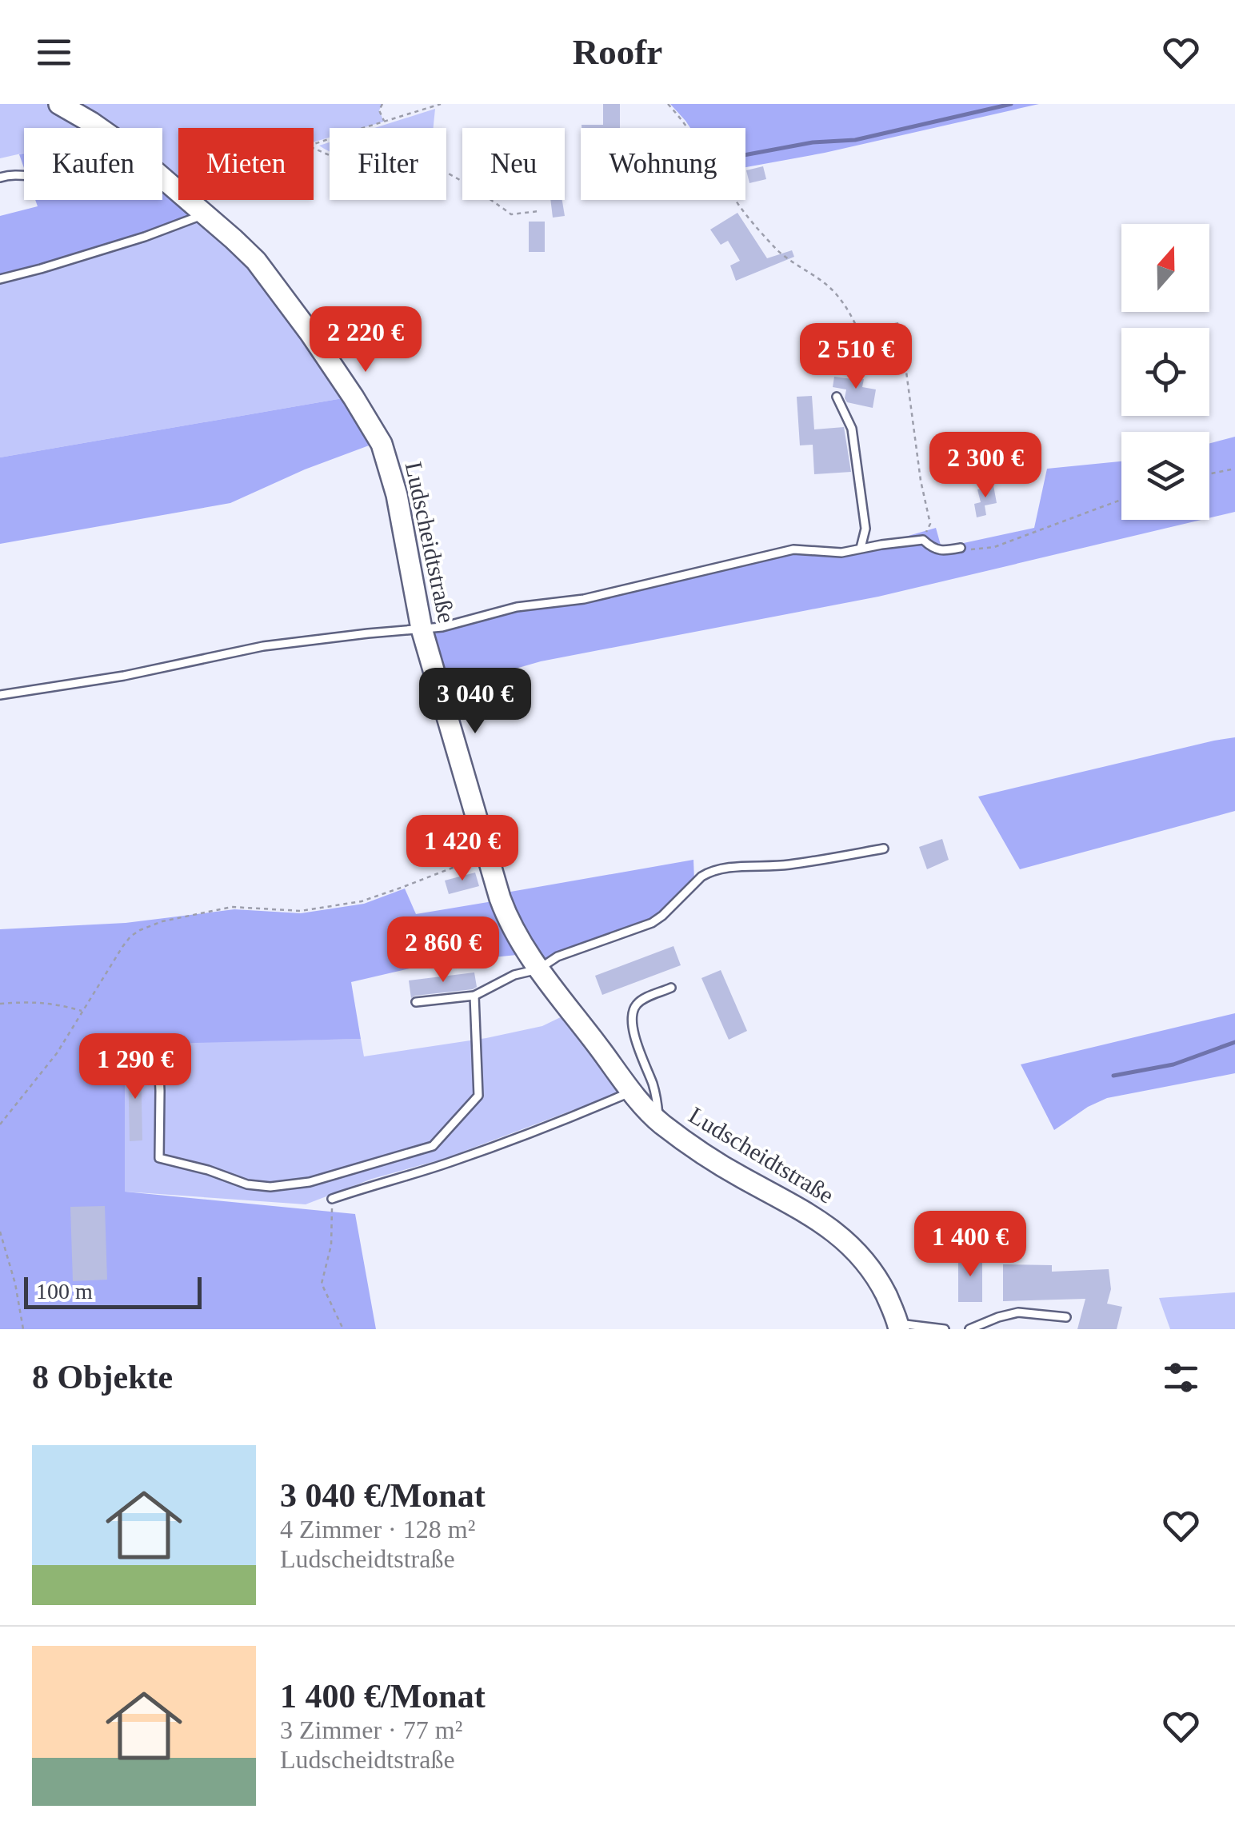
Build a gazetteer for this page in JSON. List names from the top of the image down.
{
  "streets": {
    "street": ["Ludscheidtstraße"]
  },
  "scale_bar": "100 m",
  "north": "top",
  "page": {
    "header": "Roofr",
    "chip": [
      "Kaufen",
      "Mieten",
      "Filter",
      "Neu",
      "Wohnung"
    ],
    "price": [
      "2 220 €",
      "2 510 €",
      "2 300 €",
      "3 040 €",
      "1 420 €",
      "2 860 €",
      "1 290 €",
      "1 400 €"
    ],
    "scale": "100 m",
    "heading": "8 Objekte",
    "list": [
      {
        "name": "3 040 €/Monat",
        "note": "4 Zimmer · 128 m² · Ludscheidtstraße"
      },
      {
        "name": "1 400 €/Monat",
        "note": "3 Zimmer · 77 m² · Ludscheidtstraße"
      }
    ]
  }
}
